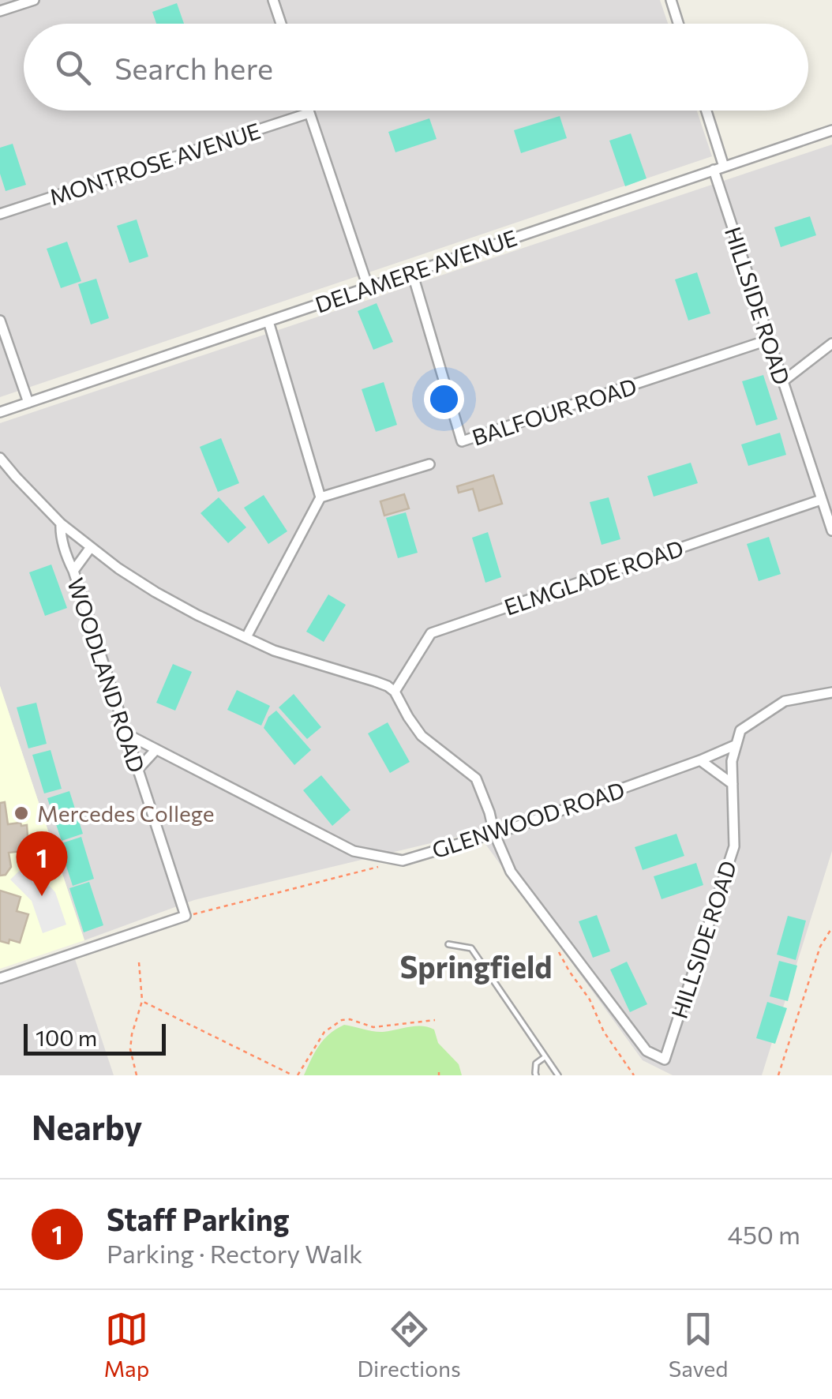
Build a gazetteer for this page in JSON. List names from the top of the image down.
{
  "streets": {
    "street": [
      "MONTROSE AVENUE",
      "DELAMERE AVENUE",
      "HILLSIDE ROAD",
      "BALFOUR ROAD",
      "ELMGLADE ROAD",
      "WOODLAND ROAD",
      "GLENWOOD ROAD"
    ]
  },
  "crossings": [
    ["DELAMERE AVENUE", "HILLSIDE ROAD"],
    ["DELAMERE AVENUE", "BALFOUR ROAD"],
    ["HILLSIDE ROAD", "BALFOUR ROAD"],
    ["HILLSIDE ROAD", "ELMGLADE ROAD"],
    ["HILLSIDE ROAD", "GLENWOOD ROAD"],
    ["WOODLAND ROAD", "GLENWOOD ROAD"]
  ],
  "districts": ["Springfield"],
  "places": ["Mercedes College"],
  "scale_bar": "100 m",
  "page": {
    "search": "Search here",
    "pins": "1",
    "scale": "100 m",
    "heading": "Nearby",
    "list": [
      {
        "mark": "1",
        "name": "Staff Parking",
        "note": "Parking · Rectory Walk",
        "value": "450 m"
      }
    ],
    "nav": ["Map", "Directions", "Saved"]
  }
}
